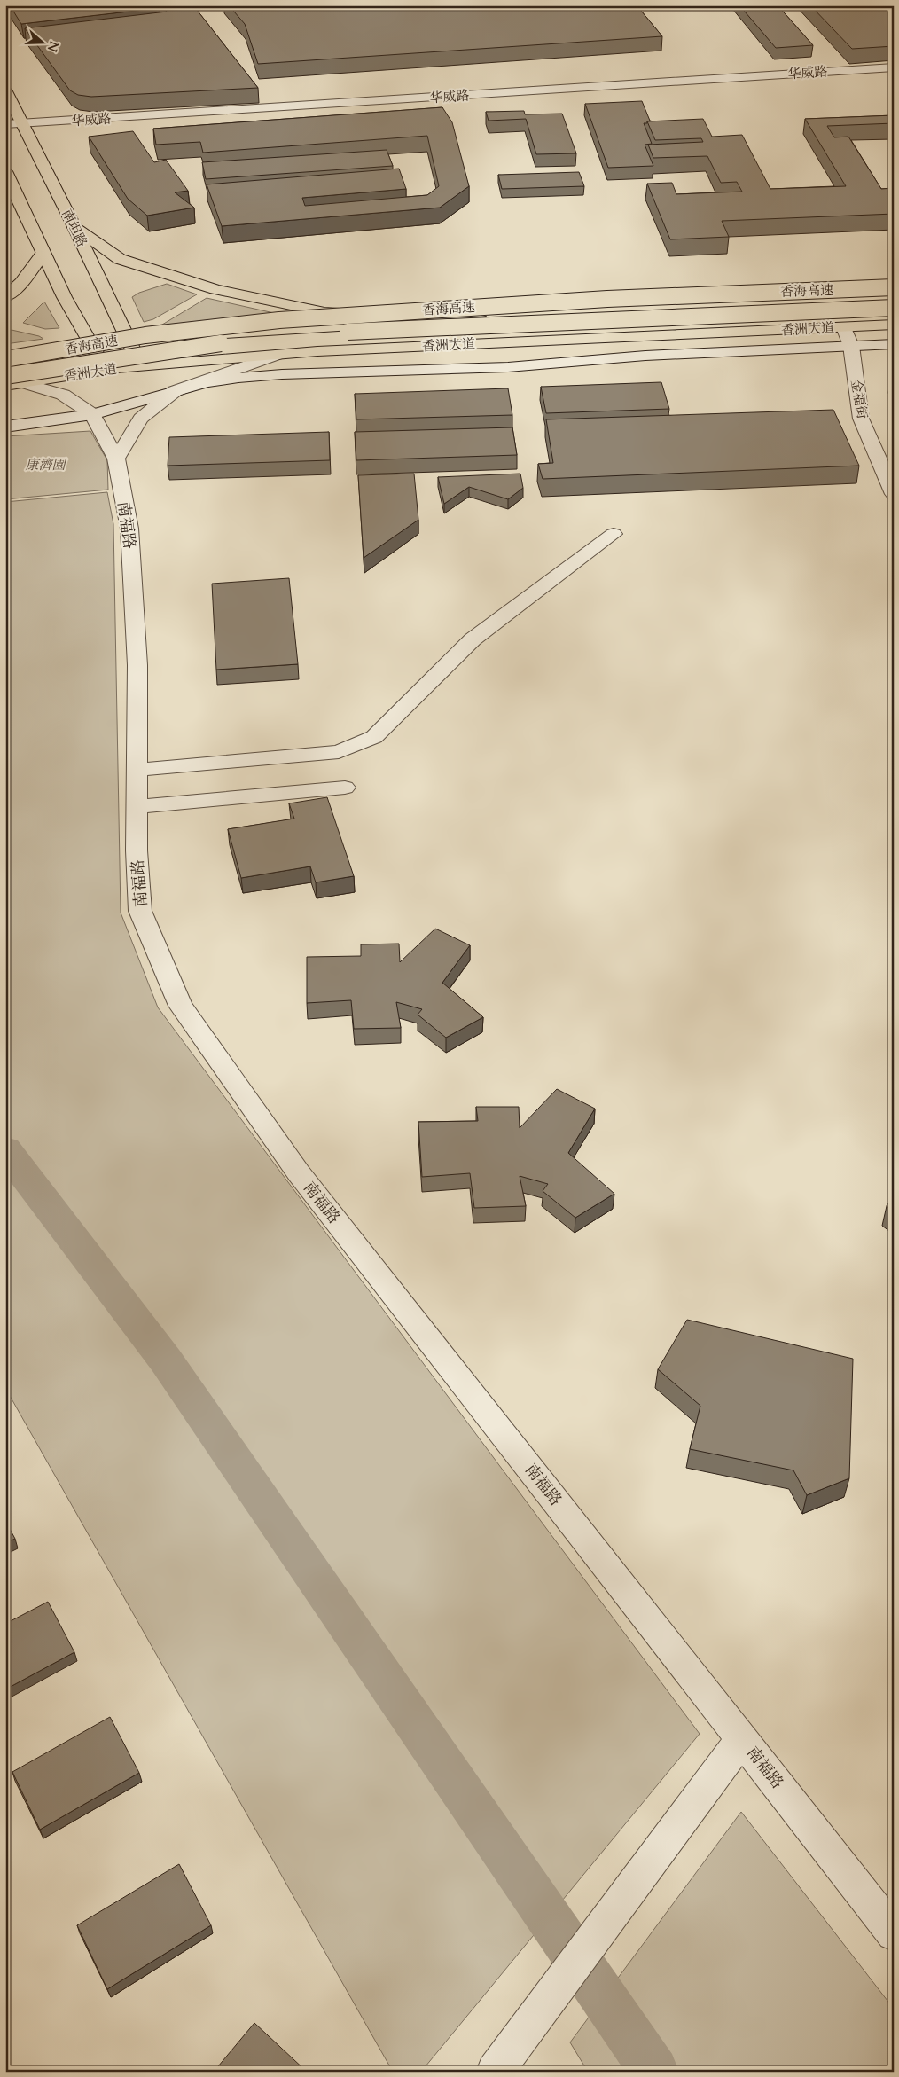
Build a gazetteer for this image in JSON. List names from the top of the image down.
{
  "streets": {
    "main road": ["南坦路", "香海高速", "香洲大道"],
    "street": ["华威路", "金福街", "南福路"]
  },
  "crossings": [
    ["华威路", "南坦路"],
    ["南坦路", "香洲大道"],
    ["香洲大道", "金福街"],
    ["香洲大道", "南福路"]
  ],
  "parks": ["康濟園"],
  "north": "right"
}
